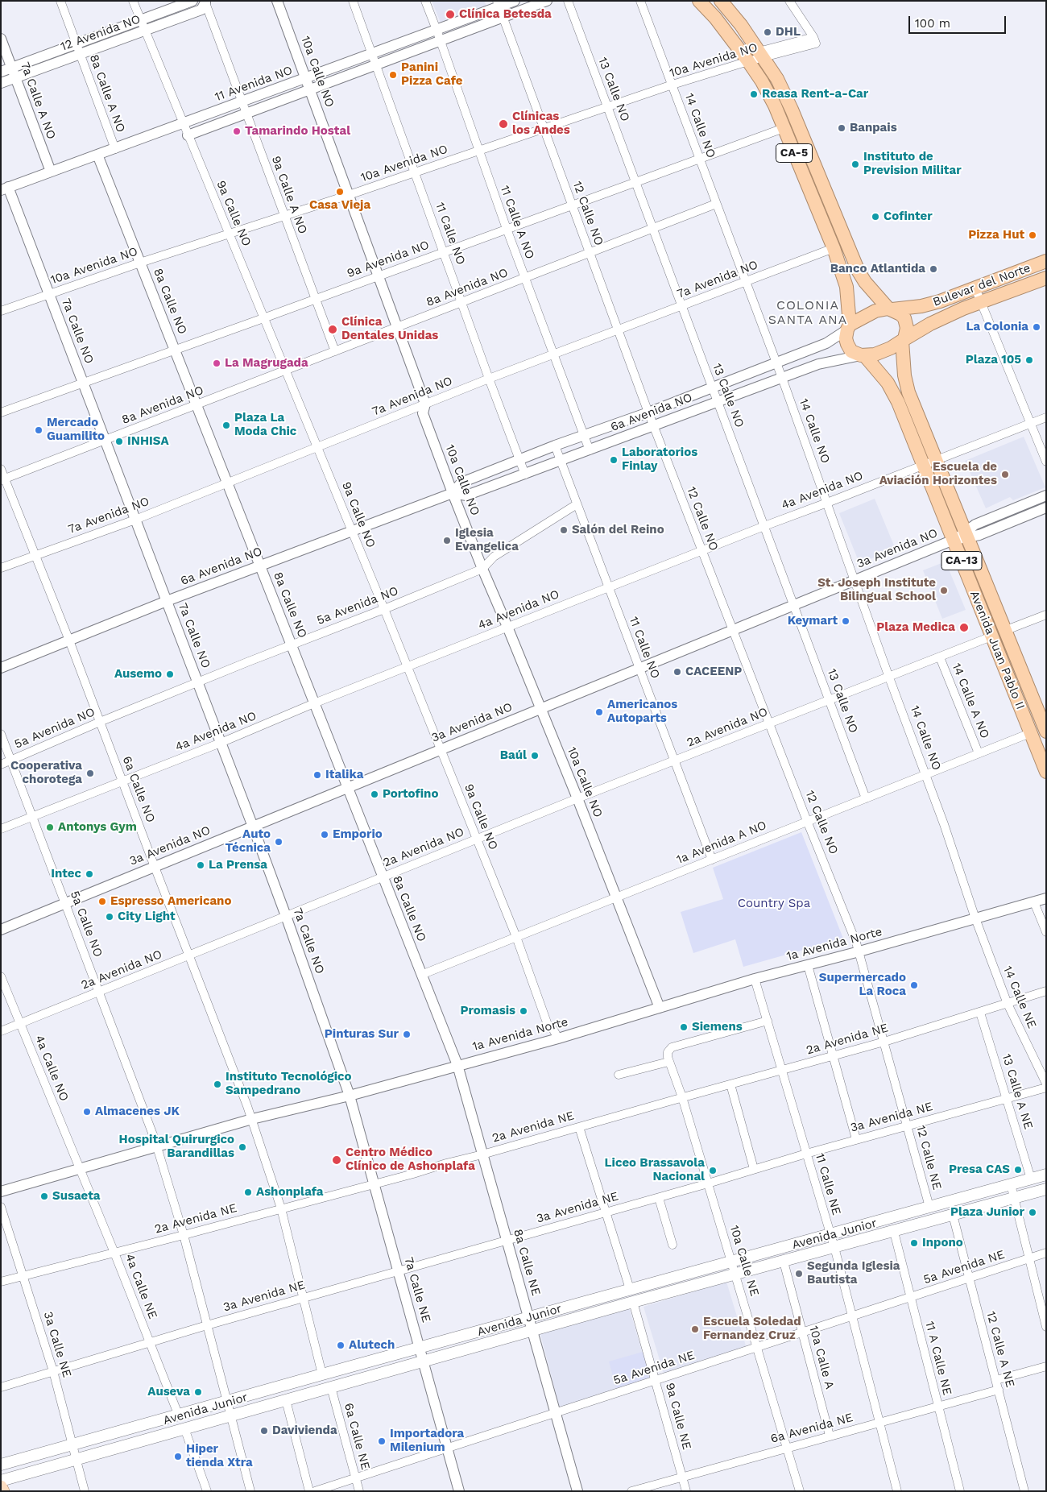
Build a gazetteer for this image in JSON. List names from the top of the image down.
{
  "streets": {
    "highway": [
      "CA-5",
      "Bulevar del Norte",
      "CA-13",
      "Avenida Juan Pablo II"
    ],
    "main road": ["Avenida Junior"],
    "street": [
      "12 Avenida NO",
      "10a Avenida NO",
      "10a Calle NO",
      "11 Avenida NO",
      "13 Calle NO",
      "8a Calle A NO",
      "7a Calle A NO",
      "14 Calle NO",
      "9a Calle A NO",
      "9a Calle NO",
      "12 Calle NO",
      "11 Calle A NO",
      "11 Calle NO",
      "9a Avenida NO",
      "7a Avenida NO",
      "8a Avenida NO",
      "8a Calle NO",
      "7a Calle NO",
      "6a Avenida NO",
      "4a Avenida NO",
      "3a Avenida NO",
      "5a Avenida NO",
      "14 Calle A NO",
      "2a Avenida NO",
      "6a Calle NO",
      "1a Avenida A NO",
      "5a Calle NO",
      "1a Avenida Norte",
      "14 Calle NE",
      "2a Avenida NE",
      "4a Calle NO",
      "13 Calle A NE",
      "3a Avenida NE",
      "12 Calle NE",
      "11 Calle NE",
      "10a Calle NE",
      "8a Calle NE",
      "5a Avenida NE",
      "4a Calle NE",
      "7a Calle NE",
      "3a Calle NE",
      "12 Calle A NE",
      "10a Calle A",
      "11 A Calle NE",
      "9a Calle NE",
      "6a Avenida NE",
      "6a Calle NE"
    ]
  },
  "crossings": [
    ["12 Avenida NO", "8a Calle A NO"],
    ["12 Avenida NO", "7a Calle A NO"],
    ["12 Avenida NO", "9a Calle A NO"],
    ["12 Avenida NO", "9a Calle NO"],
    ["10a Avenida NO", "10a Calle NO"],
    ["10a Avenida NO", "13 Calle NO"],
    ["10a Avenida NO", "14 Calle NO"],
    ["10a Avenida NO", "CA-5"],
    ["10a Avenida NO", "9a Calle A NO"],
    ["10a Avenida NO", "9a Calle NO"],
    ["10a Avenida NO", "12 Calle NO"],
    ["10a Avenida NO", "11 Calle A NO"],
    ["10a Avenida NO", "11 Calle NO"],
    ["10a Avenida NO", "8a Calle NO"],
    ["10a Avenida NO", "7a Calle NO"],
    ["10a Calle NO", "11 Avenida NO"],
    ["10a Calle NO", "9a Avenida NO"],
    ["10a Calle NO", "7a Avenida NO"],
    ["10a Calle NO", "8a Avenida NO"],
    ["10a Calle NO", "6a Avenida NO"],
    ["10a Calle NO", "4a Avenida NO"],
    ["10a Calle NO", "3a Avenida NO"],
    ["10a Calle NO", "5a Avenida NO"],
    ["10a Calle NO", "2a Avenida NO"],
    ["10a Calle NO", "1a Avenida A NO"],
    ["10a Calle NO", "1a Avenida Norte"],
    ["11 Avenida NO", "8a Calle A NO"],
    ["11 Avenida NO", "7a Calle A NO"],
    ["11 Avenida NO", "9a Calle A NO"],
    ["11 Avenida NO", "9a Calle NO"],
    ["11 Avenida NO", "12 Calle NO"],
    ["11 Avenida NO", "11 Calle A NO"],
    ["11 Avenida NO", "11 Calle NO"],
    ["11 Avenida NO", "8a Calle NO"],
    ["11 Avenida NO", "7a Calle NO"],
    ["13 Calle NO", "9a Avenida NO"],
    ["13 Calle NO", "7a Avenida NO"],
    ["13 Calle NO", "8a Avenida NO"],
    ["13 Calle NO", "6a Avenida NO"],
    ["13 Calle NO", "4a Avenida NO"],
    ["13 Calle NO", "3a Avenida NO"],
    ["13 Calle NO", "2a Avenida NO"],
    ["13 Calle NO", "1a Avenida A NO"],
    ["14 Calle NO", "9a Avenida NO"],
    ["14 Calle NO", "7a Avenida NO"],
    ["14 Calle NO", "8a Avenida NO"],
    ["14 Calle NO", "6a Avenida NO"],
    ["14 Calle NO", "4a Avenida NO"],
    ["14 Calle NO", "3a Avenida NO"],
    ["14 Calle NO", "2a Avenida NO"],
    ["14 Calle NO", "1a Avenida A NO"],
    ["14 Calle NO", "1a Avenida Norte"],
    ["14 Calle NO", "14 Calle NE"],
    ["CA-5", "9a Avenida NO"],
    ["CA-5", "7a Avenida NO"],
    ["CA-5", "Bulevar del Norte"],
    ["CA-5", "6a Avenida NO"],
    ["CA-5", "Avenida Juan Pablo II"],
    ["9a Calle A NO", "9a Avenida NO"],
    ["9a Calle A NO", "8a Avenida NO"],
    ["9a Calle NO", "9a Avenida NO"],
    ["9a Calle NO", "7a Avenida NO"],
    ["9a Calle NO", "8a Avenida NO"],
    ["9a Calle NO", "6a Avenida NO"],
    ["9a Calle NO", "4a Avenida NO"],
    ["9a Calle NO", "3a Avenida NO"],
    ["9a Calle NO", "5a Avenida NO"],
    ["9a Calle NO", "2a Avenida NO"],
    ["9a Calle NO", "1a Avenida A NO"],
    ["9a Calle NO", "1a Avenida Norte"],
    ["12 Calle NO", "9a Avenida NO"],
    ["12 Calle NO", "7a Avenida NO"],
    ["12 Calle NO", "8a Avenida NO"],
    ["12 Calle NO", "6a Avenida NO"],
    ["12 Calle NO", "4a Avenida NO"],
    ["12 Calle NO", "3a Avenida NO"],
    ["12 Calle NO", "2a Avenida NO"],
    ["12 Calle NO", "1a Avenida A NO"],
    ["12 Calle NO", "1a Avenida Norte"],
    ["12 Calle NO", "12 Calle NE"],
    ["11 Calle A NO", "9a Avenida NO"],
    ["11 Calle A NO", "7a Avenida NO"],
    ["11 Calle A NO", "8a Avenida NO"],
    ["11 Calle A NO", "6a Avenida NO"],
    ["11 Calle NO", "9a Avenida NO"],
    ["11 Calle NO", "7a Avenida NO"],
    ["11 Calle NO", "8a Avenida NO"],
    ["11 Calle NO", "6a Avenida NO"],
    ["11 Calle NO", "4a Avenida NO"],
    ["11 Calle NO", "3a Avenida NO"],
    ["11 Calle NO", "5a Avenida NO"],
    ["11 Calle NO", "2a Avenida NO"],
    ["11 Calle NO", "1a Avenida A NO"],
    ["9a Avenida NO", "8a Calle NO"],
    ["9a Avenida NO", "7a Calle NO"],
    ["7a Avenida NO", "8a Calle NO"],
    ["7a Avenida NO", "7a Calle NO"],
    ["7a Avenida NO", "6a Calle NO"],
    ["Bulevar del Norte", "6a Avenida NO"],
    ["Bulevar del Norte", "Avenida Juan Pablo II"],
    ["8a Avenida NO", "8a Calle NO"],
    ["8a Avenida NO", "7a Calle NO"],
    ["8a Avenida NO", "6a Calle NO"],
    ["8a Calle NO", "6a Avenida NO"],
    ["8a Calle NO", "4a Avenida NO"],
    ["8a Calle NO", "3a Avenida NO"],
    ["8a Calle NO", "5a Avenida NO"],
    ["8a Calle NO", "2a Avenida NO"],
    ["8a Calle NO", "1a Avenida A NO"],
    ["8a Calle NO", "1a Avenida Norte"],
    ["8a Calle NO", "8a Calle NE"],
    ["7a Calle NO", "6a Avenida NO"],
    ["7a Calle NO", "4a Avenida NO"],
    ["7a Calle NO", "3a Avenida NO"],
    ["7a Calle NO", "5a Avenida NO"],
    ["7a Calle NO", "2a Avenida NO"],
    ["7a Calle NO", "1a Avenida Norte"],
    ["7a Calle NO", "7a Calle NE"],
    ["6a Avenida NO", "Avenida Juan Pablo II"],
    ["6a Avenida NO", "6a Calle NO"],
    ["4a Avenida NO", "Avenida Juan Pablo II"],
    ["4a Avenida NO", "6a Calle NO"],
    ["4a Avenida NO", "5a Calle NO"],
    ["3a Avenida NO", "Avenida Juan Pablo II"],
    ["3a Avenida NO", "6a Calle NO"],
    ["3a Avenida NO", "5a Calle NO"],
    ["5a Avenida NO", "6a Calle NO"],
    ["5a Avenida NO", "5a Calle NO"],
    ["Avenida Juan Pablo II", "2a Avenida NO"],
    ["Avenida Juan Pablo II", "1a Avenida A NO"],
    ["14 Calle A NO", "2a Avenida NO"],
    ["14 Calle A NO", "1a Avenida A NO"],
    ["2a Avenida NO", "6a Calle NO"],
    ["2a Avenida NO", "5a Calle NO"],
    ["2a Avenida NO", "4a Calle NO"],
    ["6a Calle NO", "1a Avenida Norte"],
    ["5a Calle NO", "1a Avenida Norte"],
    ["5a Calle NO", "2a Avenida NE"],
    ["5a Calle NO", "3a Avenida NE"],
    ["5a Calle NO", "Avenida Junior"],
    ["1a Avenida Norte", "14 Calle NE"],
    ["1a Avenida Norte", "4a Calle NO"],
    ["1a Avenida Norte", "12 Calle NE"],
    ["1a Avenida Norte", "11 Calle NE"],
    ["1a Avenida Norte", "8a Calle NE"],
    ["1a Avenida Norte", "4a Calle NE"],
    ["1a Avenida Norte", "7a Calle NE"],
    ["14 Calle NE", "2a Avenida NE"],
    ["2a Avenida NE", "13 Calle A NE"],
    ["2a Avenida NE", "12 Calle NE"],
    ["2a Avenida NE", "11 Calle NE"],
    ["2a Avenida NE", "10a Calle NE"],
    ["2a Avenida NE", "8a Calle NE"],
    ["2a Avenida NE", "4a Calle NE"],
    ["2a Avenida NE", "7a Calle NE"],
    ["2a Avenida NE", "3a Calle NE"],
    ["4a Calle NO", "4a Calle NE"],
    ["13 Calle A NE", "3a Avenida NE"],
    ["13 Calle A NE", "Avenida Junior"],
    ["3a Avenida NE", "12 Calle NE"],
    ["3a Avenida NE", "11 Calle NE"],
    ["3a Avenida NE", "10a Calle NE"],
    ["3a Avenida NE", "8a Calle NE"],
    ["3a Avenida NE", "4a Calle NE"],
    ["3a Avenida NE", "7a Calle NE"],
    ["3a Avenida NE", "3a Calle NE"],
    ["12 Calle NE", "Avenida Junior"],
    ["11 Calle NE", "Avenida Junior"],
    ["11 Calle NE", "5a Avenida NE"],
    ["11 Calle NE", "6a Avenida NE"],
    ["Avenida Junior", "10a Calle NE"],
    ["Avenida Junior", "8a Calle NE"],
    ["Avenida Junior", "4a Calle NE"],
    ["Avenida Junior", "7a Calle NE"],
    ["Avenida Junior", "3a Calle NE"],
    ["Avenida Junior", "12 Calle A NE"],
    ["Avenida Junior", "10a Calle A"],
    ["Avenida Junior", "11 A Calle NE"],
    ["Avenida Junior", "9a Calle NE"],
    ["Avenida Junior", "6a Calle NE"],
    ["10a Calle NE", "5a Avenida NE"],
    ["10a Calle NE", "6a Avenida NE"],
    ["8a Calle NE", "5a Avenida NE"],
    ["5a Avenida NE", "7a Calle NE"],
    ["5a Avenida NE", "12 Calle A NE"],
    ["5a Avenida NE", "10a Calle A"],
    ["5a Avenida NE", "11 A Calle NE"],
    ["5a Avenida NE", "9a Calle NE"],
    ["5a Avenida NE", "6a Calle NE"],
    ["12 Calle A NE", "6a Avenida NE"],
    ["10a Calle A", "6a Avenida NE"],
    ["11 A Calle NE", "6a Avenida NE"],
    ["9a Calle NE", "6a Avenida NE"]
  ],
  "districts": ["COLONIA SANTA ANA"],
  "parks": ["Country Spa"],
  "places": [
    "Clínica Betesda",
    "DHL",
    "Panini Pizza Cafe",
    "Reasa Rent-a-Car",
    "Clínicas los Andes",
    "Banpais",
    "Tamarindo Hostal",
    "Instituto de Prevision Militar",
    "Casa Vieja",
    "Cofinter",
    "Pizza Hut",
    "Banco Atlantida",
    "La Colonia",
    "Clínica Dentales Unidas",
    "Plaza 105",
    "La Magrugada",
    "Plaza La Moda Chic",
    "Mercado Guamilito",
    "INHISA",
    "Laboratorios Finlay",
    "Escuela de Aviación Horizontes",
    "Salón del Reino",
    "Iglesia Evangelica",
    "St. Joseph Institute Bilingual School",
    "Keymart",
    "Plaza Medica",
    "CACEENP",
    "Ausemo",
    "Americanos Autoparts",
    "Baúl",
    "Cooperativa chorotega",
    "Italika",
    "Portofino",
    "Antonys Gym",
    "Emporio",
    "Auto Técnica",
    "La Prensa",
    "Intec",
    "Espresso Americano",
    "City Light",
    "Supermercado La Roca",
    "Promasis",
    "Siemens",
    "Pinturas Sur",
    "Instituto Tecnológico Sampedrano",
    "Almacenes JK",
    "Hospital Quirurgico Barandillas",
    "Centro Médico Clínico de Ashonplafa",
    "Presa CAS",
    "Liceo Brassavola Nacional",
    "Ashonplafa",
    "Susaeta",
    "Plaza Junior",
    "Inpono",
    "Segunda Iglesia Bautista",
    "Escuela Soledad Fernandez Cruz",
    "Alutech",
    "Auseva",
    "Davivienda",
    "Importadora Milenium",
    "Hiper tienda Xtra"
  ],
  "scale_bar": "100 m"
}
